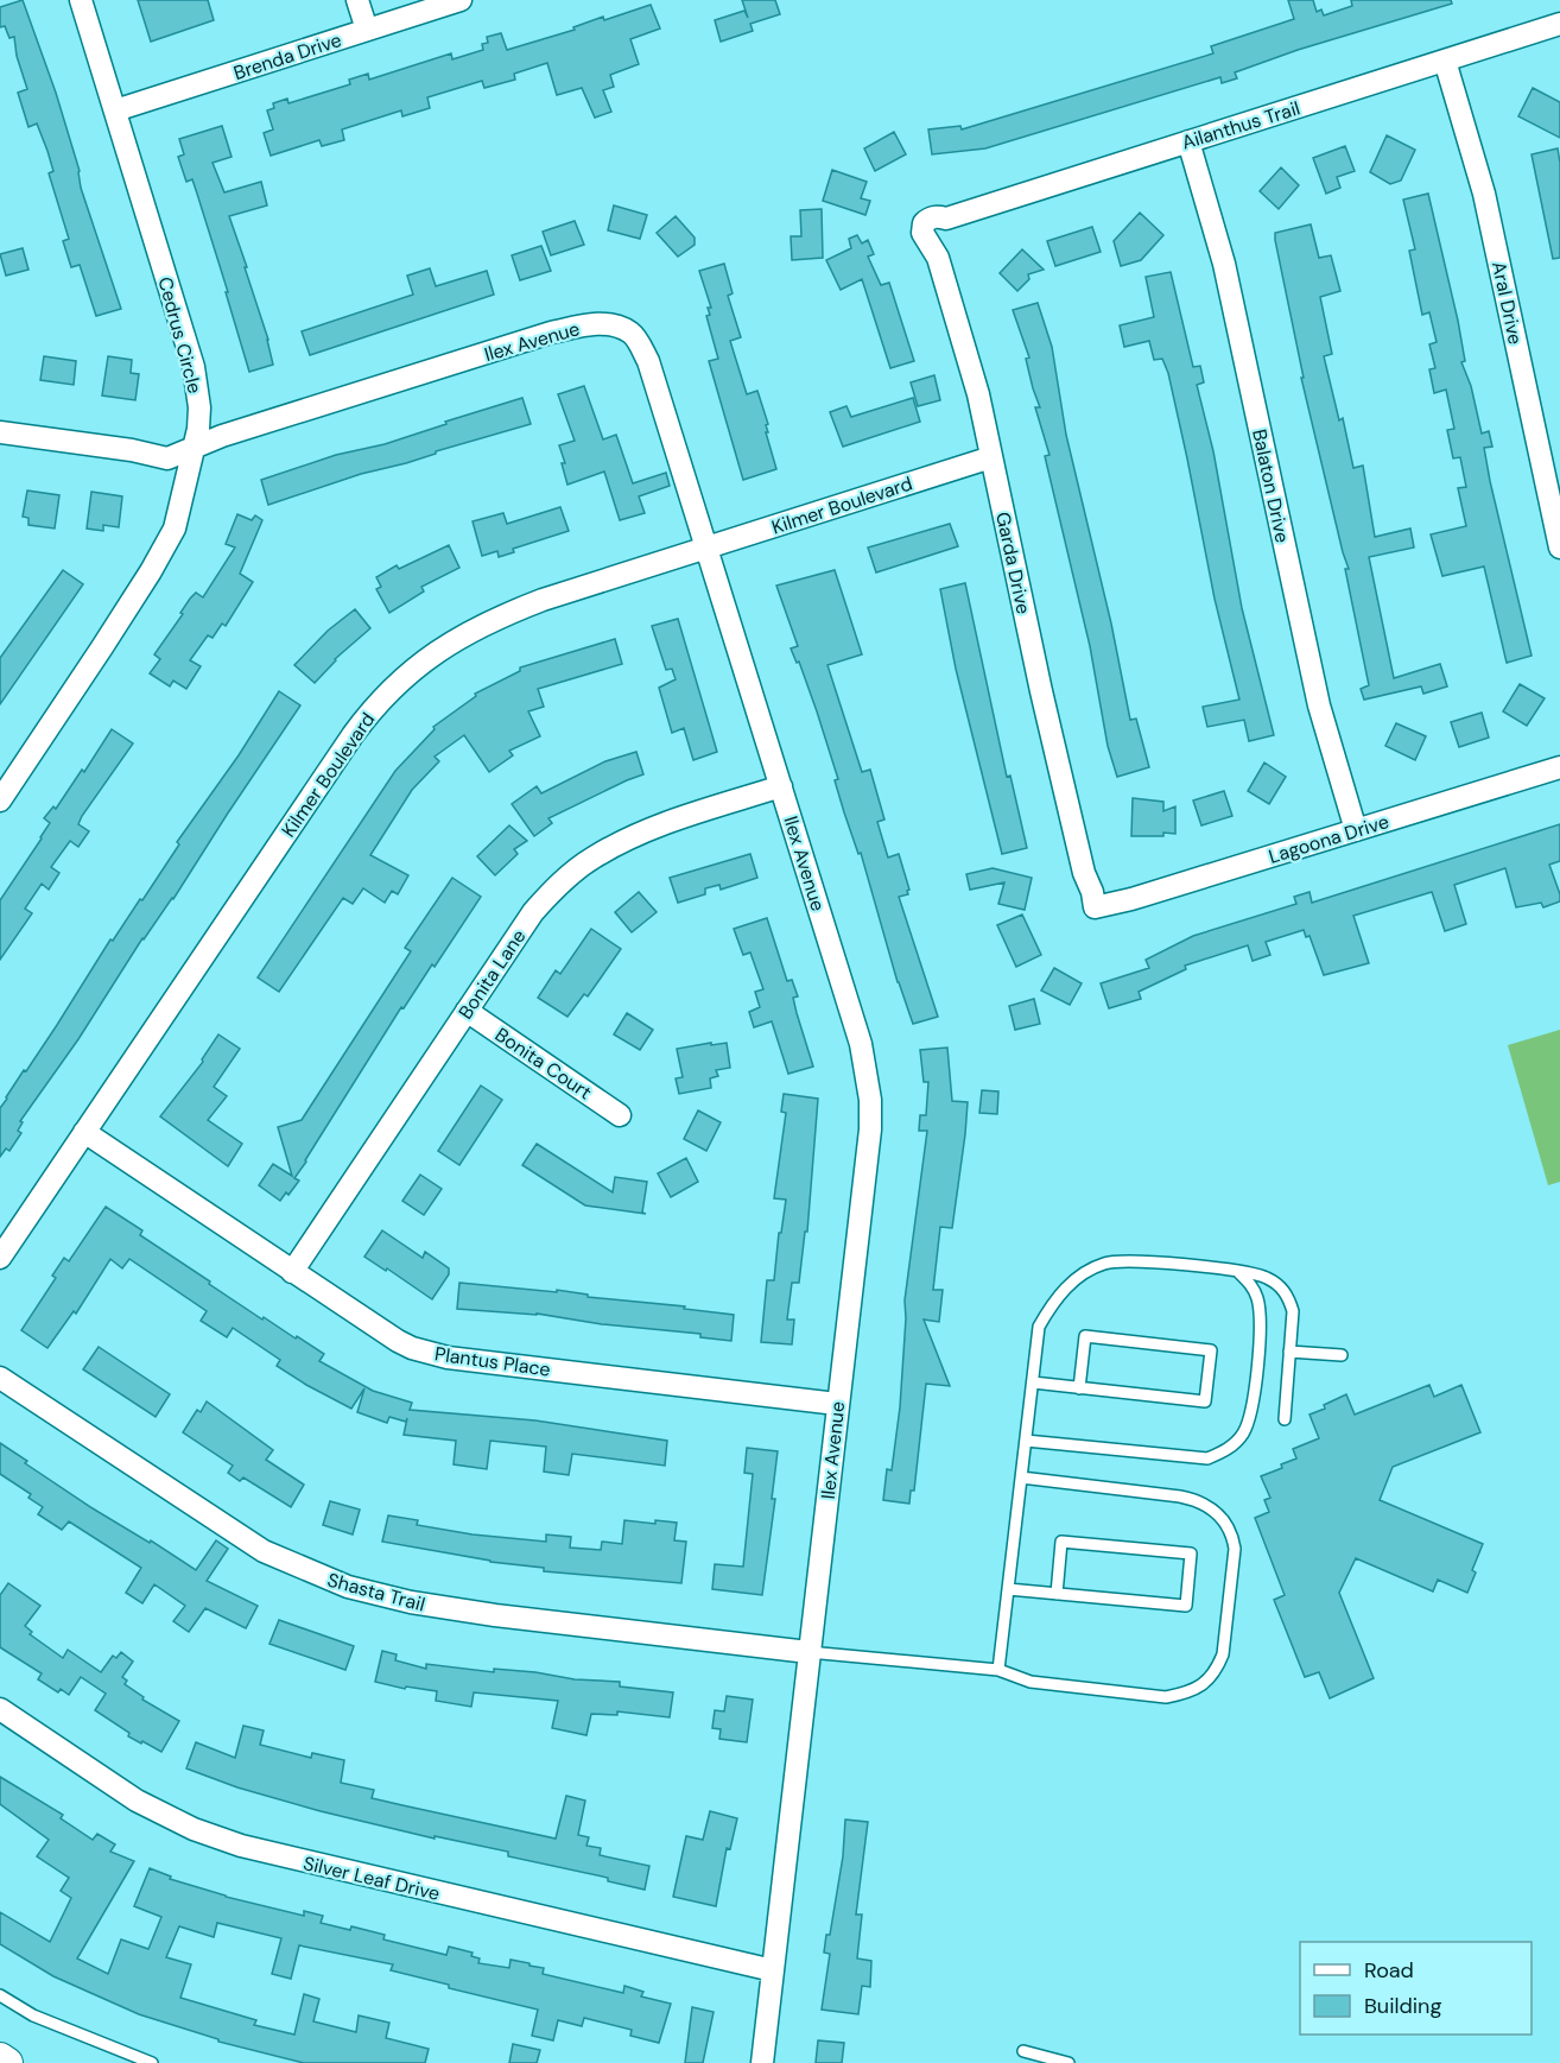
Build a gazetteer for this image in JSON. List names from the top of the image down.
{
  "streets": {
    "street": [
      "Brenda Drive",
      "Ailanthus Trail",
      "Aral Drive",
      "Cedrus Circle",
      "Ilex Avenue",
      "Balaton Drive",
      "Kilmer Boulevard",
      "Garda Drive",
      "Lagoona Drive",
      "Bonita Lane",
      "Bonita Court",
      "Plantus Place",
      "Shasta Trail",
      "Silver Leaf Drive"
    ]
  },
  "crossings": [
    ["Brenda Drive", "Cedrus Circle"],
    ["Ailanthus Trail", "Aral Drive"],
    ["Ailanthus Trail", "Balaton Drive"],
    ["Ailanthus Trail", "Garda Drive"],
    ["Cedrus Circle", "Ilex Avenue"],
    ["Ilex Avenue", "Kilmer Boulevard"],
    ["Ilex Avenue", "Bonita Lane"],
    ["Ilex Avenue", "Plantus Place"],
    ["Ilex Avenue", "Shasta Trail"],
    ["Ilex Avenue", "Silver Leaf Drive"],
    ["Balaton Drive", "Lagoona Drive"],
    ["Kilmer Boulevard", "Garda Drive"],
    ["Kilmer Boulevard", "Plantus Place"],
    ["Garda Drive", "Lagoona Drive"],
    ["Bonita Lane", "Bonita Court"],
    ["Bonita Lane", "Plantus Place"]
  ],
  "legend": ["Road", "Building"]
}
